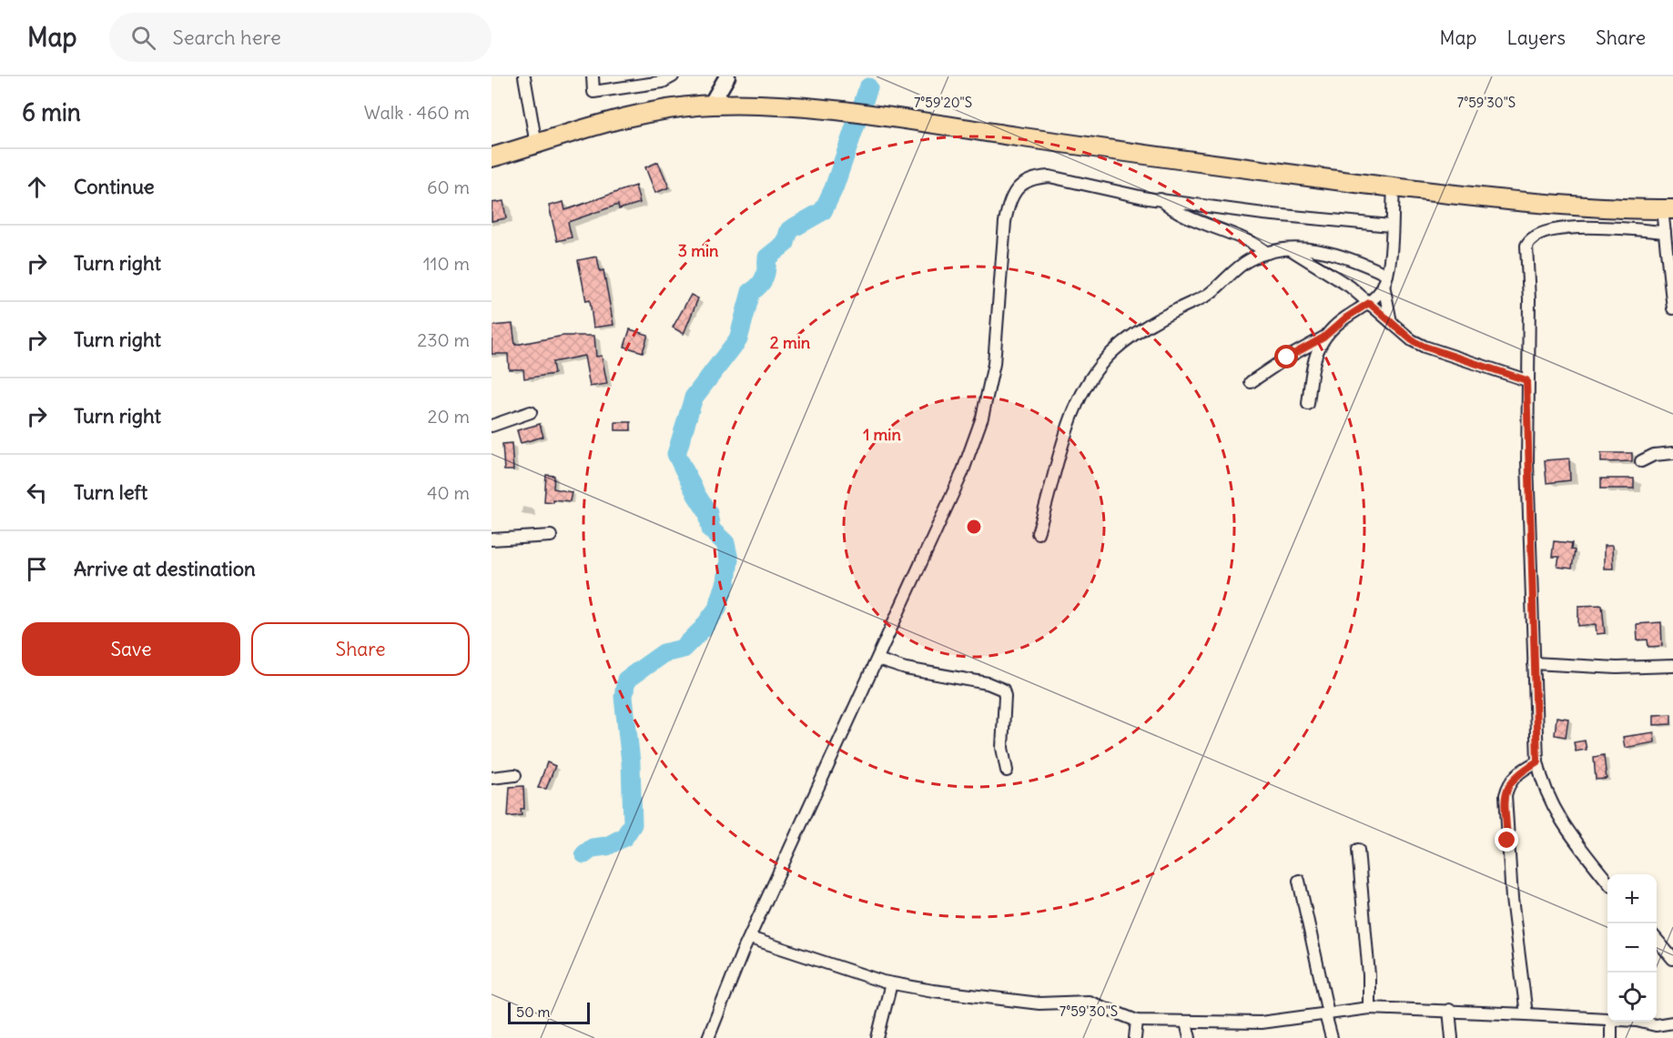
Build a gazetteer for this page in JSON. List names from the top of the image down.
{
  "scale_bar": "50 m",
  "page": {
    "header": "Map",
    "search": "Search here",
    "nav": ["Map", "Layers", "Share"],
    "heading": ["6 min", "Walk · 460 m"],
    "list": [
      ["Continue", "60 m"],
      ["Turn right", "110 m"],
      ["Turn right", "230 m"],
      ["Turn right", "20 m"],
      ["Turn left", "40 m"],
      "Arrive at destination"
    ],
    "buttons": ["Save", "Share"],
    "map_buttons": ["+", "−"],
    "scale": "50 m"
  },
  "coordinates": ["7°59'20\"S", "7°59'30\"S"],
  "rings": ["3 min", "2 min", "1 min"]
}
